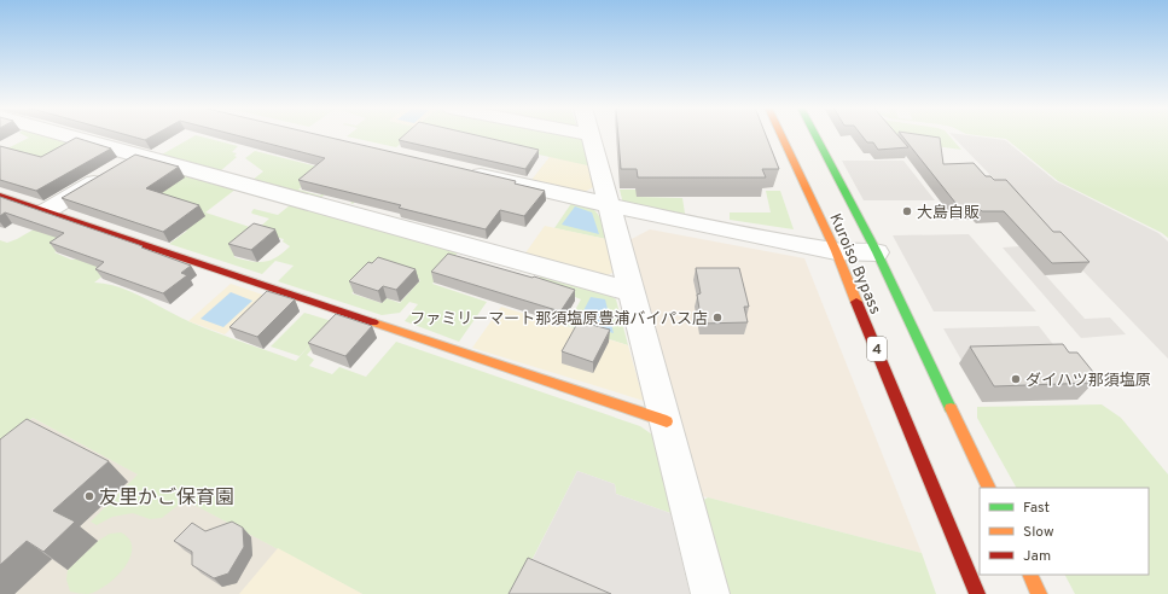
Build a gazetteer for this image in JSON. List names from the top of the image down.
{
  "streets": {
    "main road": ["Kuroiso Bypass", "4"]
  },
  "places": [
    "大島自販",
    "ファミリーマート那須塩原豊浦バイパス店",
    "ダイハツ那須塩原",
    "友里かご保育園"
  ],
  "legend": ["Fast", "Slow", "Jam"]
}
